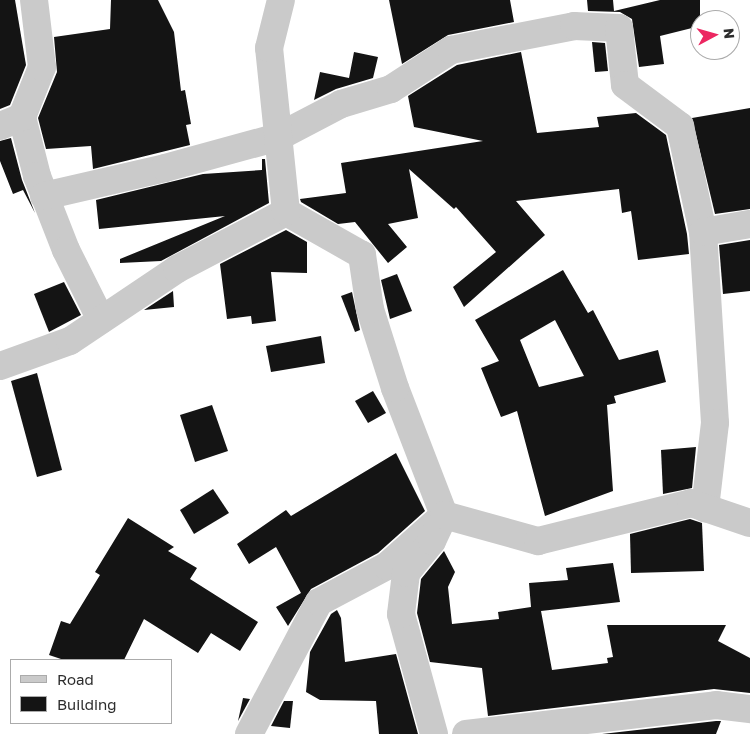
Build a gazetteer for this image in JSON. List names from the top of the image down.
{
  "legend": ["Road", "Building"],
  "north": "right"
}
